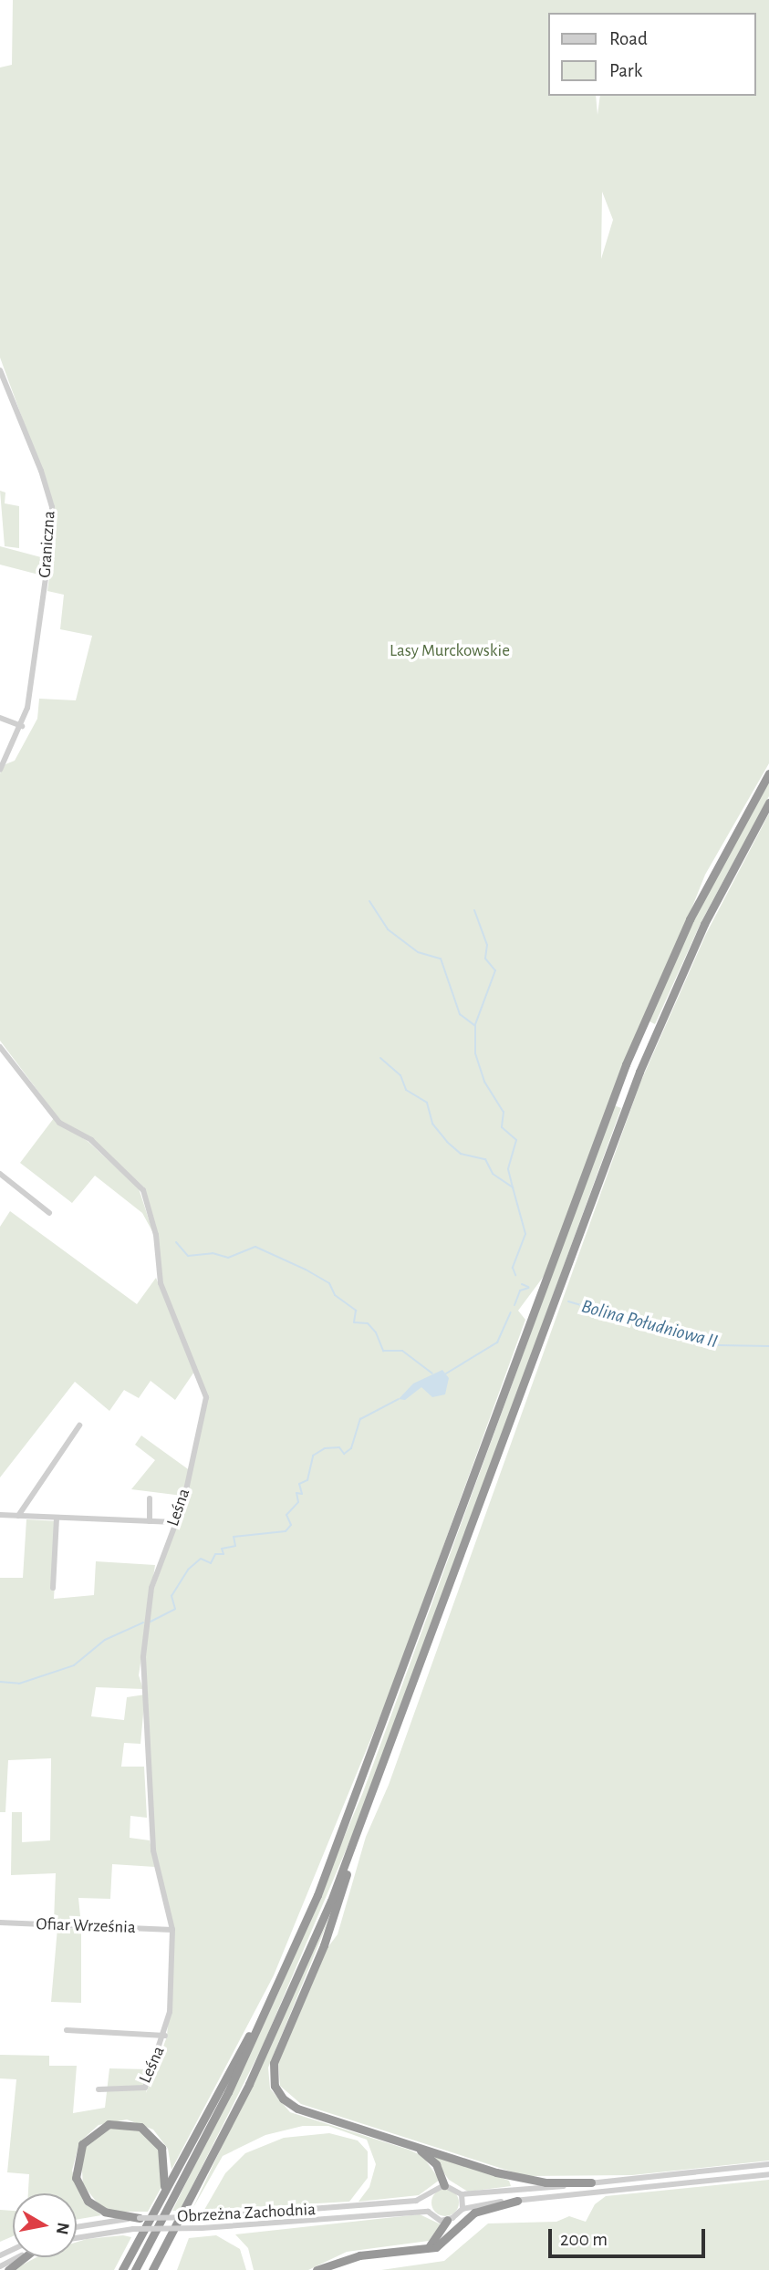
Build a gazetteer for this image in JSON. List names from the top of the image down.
{
  "streets": {
    "street": [
      "Graniczna",
      "Leśna",
      "Ofiar Września",
      "Obrzeżna Zachodnia"
    ]
  },
  "crossings": [
    ["Leśna", "Ofiar Września"]
  ],
  "water": ["Bolina Południowa II"],
  "parks": ["Lasy Murckowskie"],
  "legend": ["Road", "Park"],
  "scale_bar": "200 m",
  "north": "right"
}
